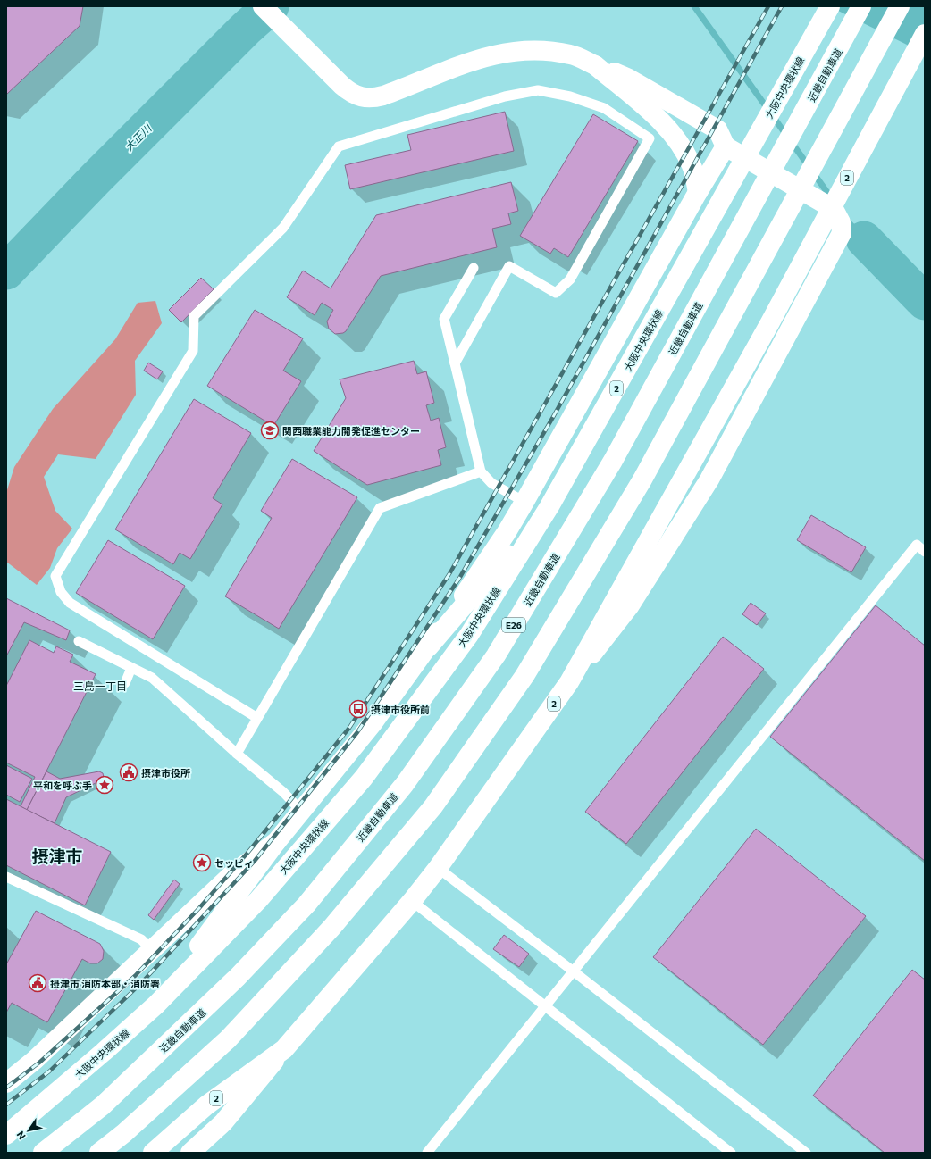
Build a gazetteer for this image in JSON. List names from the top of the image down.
{
  "streets": {
    "main road": [
      "近畿自動車道",
      "大阪中央環状線",
      "2",
      "E26"
    ]
  },
  "districts": ["三島一丁目", "摂津市"],
  "water": ["大正川"],
  "places": {
    "school or university": ["関西職業能力開発促進センター"],
    "bus stop": ["摂津市役所前"],
    "public building": ["摂津市役所", "摂津市 消防本部・消防署"],
    "place": ["平和を呼ぶ手", "セッピィ"]
  },
  "north": "bottom left"
}
